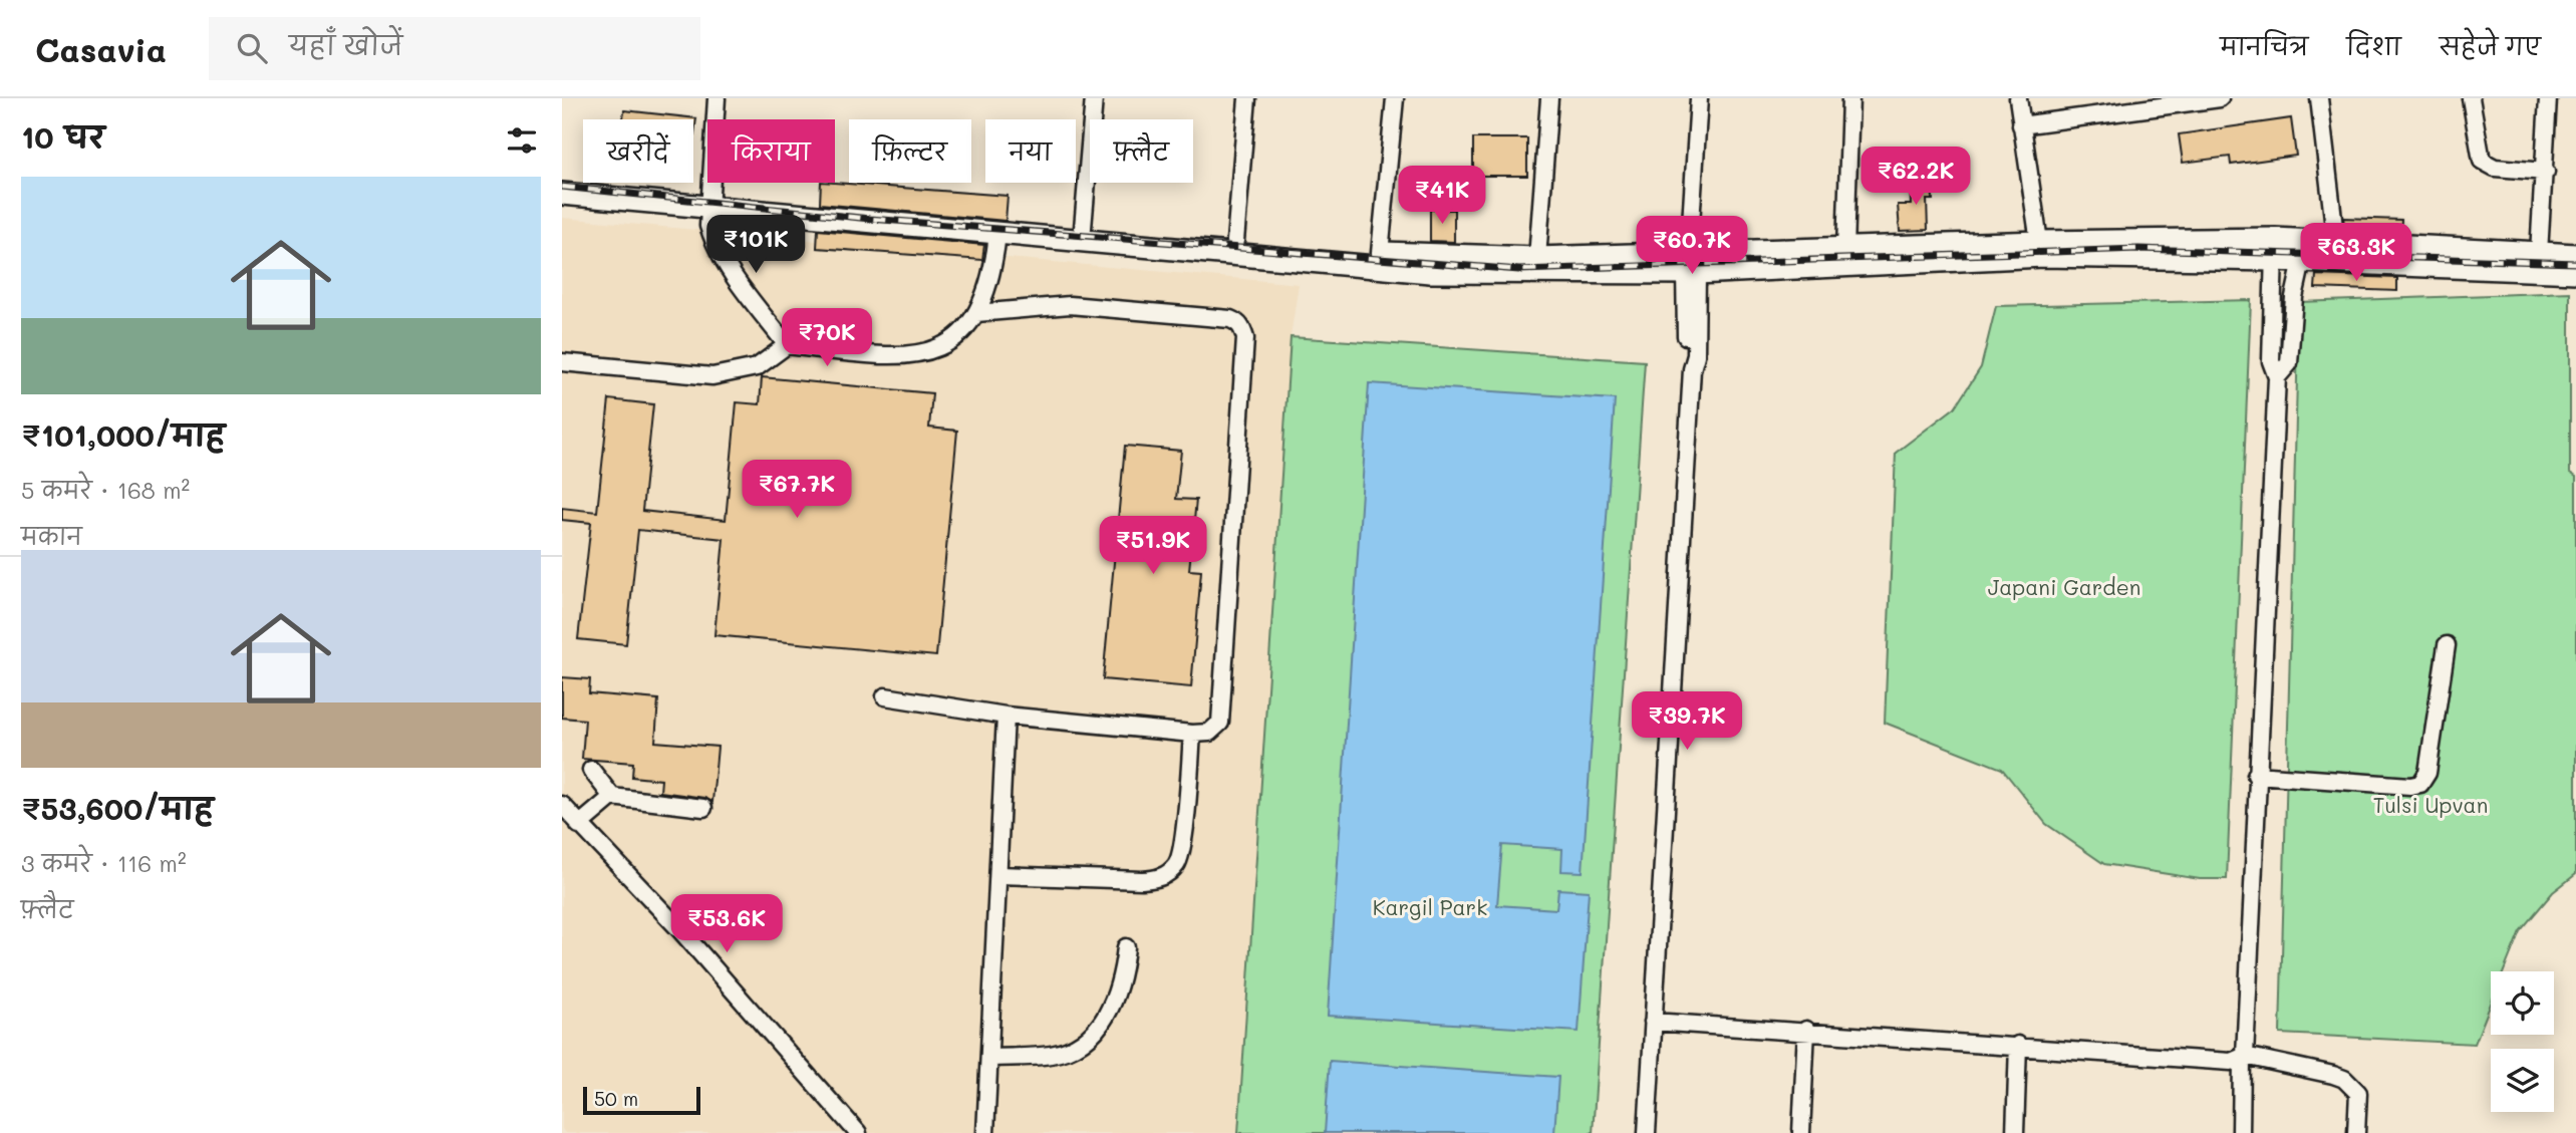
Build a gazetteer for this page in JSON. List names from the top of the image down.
{
  "parks": ["Japani Garden", "Tulsi Upvan", "Kargil Park"],
  "scale_bar": "50 m",
  "page": {
    "header": "Casavia",
    "search": "यहाँ खोजें",
    "nav": ["मानचित्र", "दिशा", "सहेजे गए"],
    "heading": "10 घर",
    "chip": [
      "खरीदें",
      "किराया",
      "फ़िल्टर",
      "नया",
      "फ़्लैट"
    ],
    "price": [
      "₹62.2K",
      "₹41K",
      "₹101K",
      "₹60.7K",
      "₹63.3K",
      "₹70K",
      "₹67.7K",
      "₹51.9K",
      "₹39.7K",
      "₹53.6K"
    ],
    "list": [
      {
        "name": "₹101,000/माह",
        "note": "5 कमरे · 168 m² · मकान"
      },
      {
        "name": "₹53,600/माह",
        "note": "3 कमरे · 116 m² · फ़्लैट"
      }
    ],
    "scale": "50 m"
  }
}
